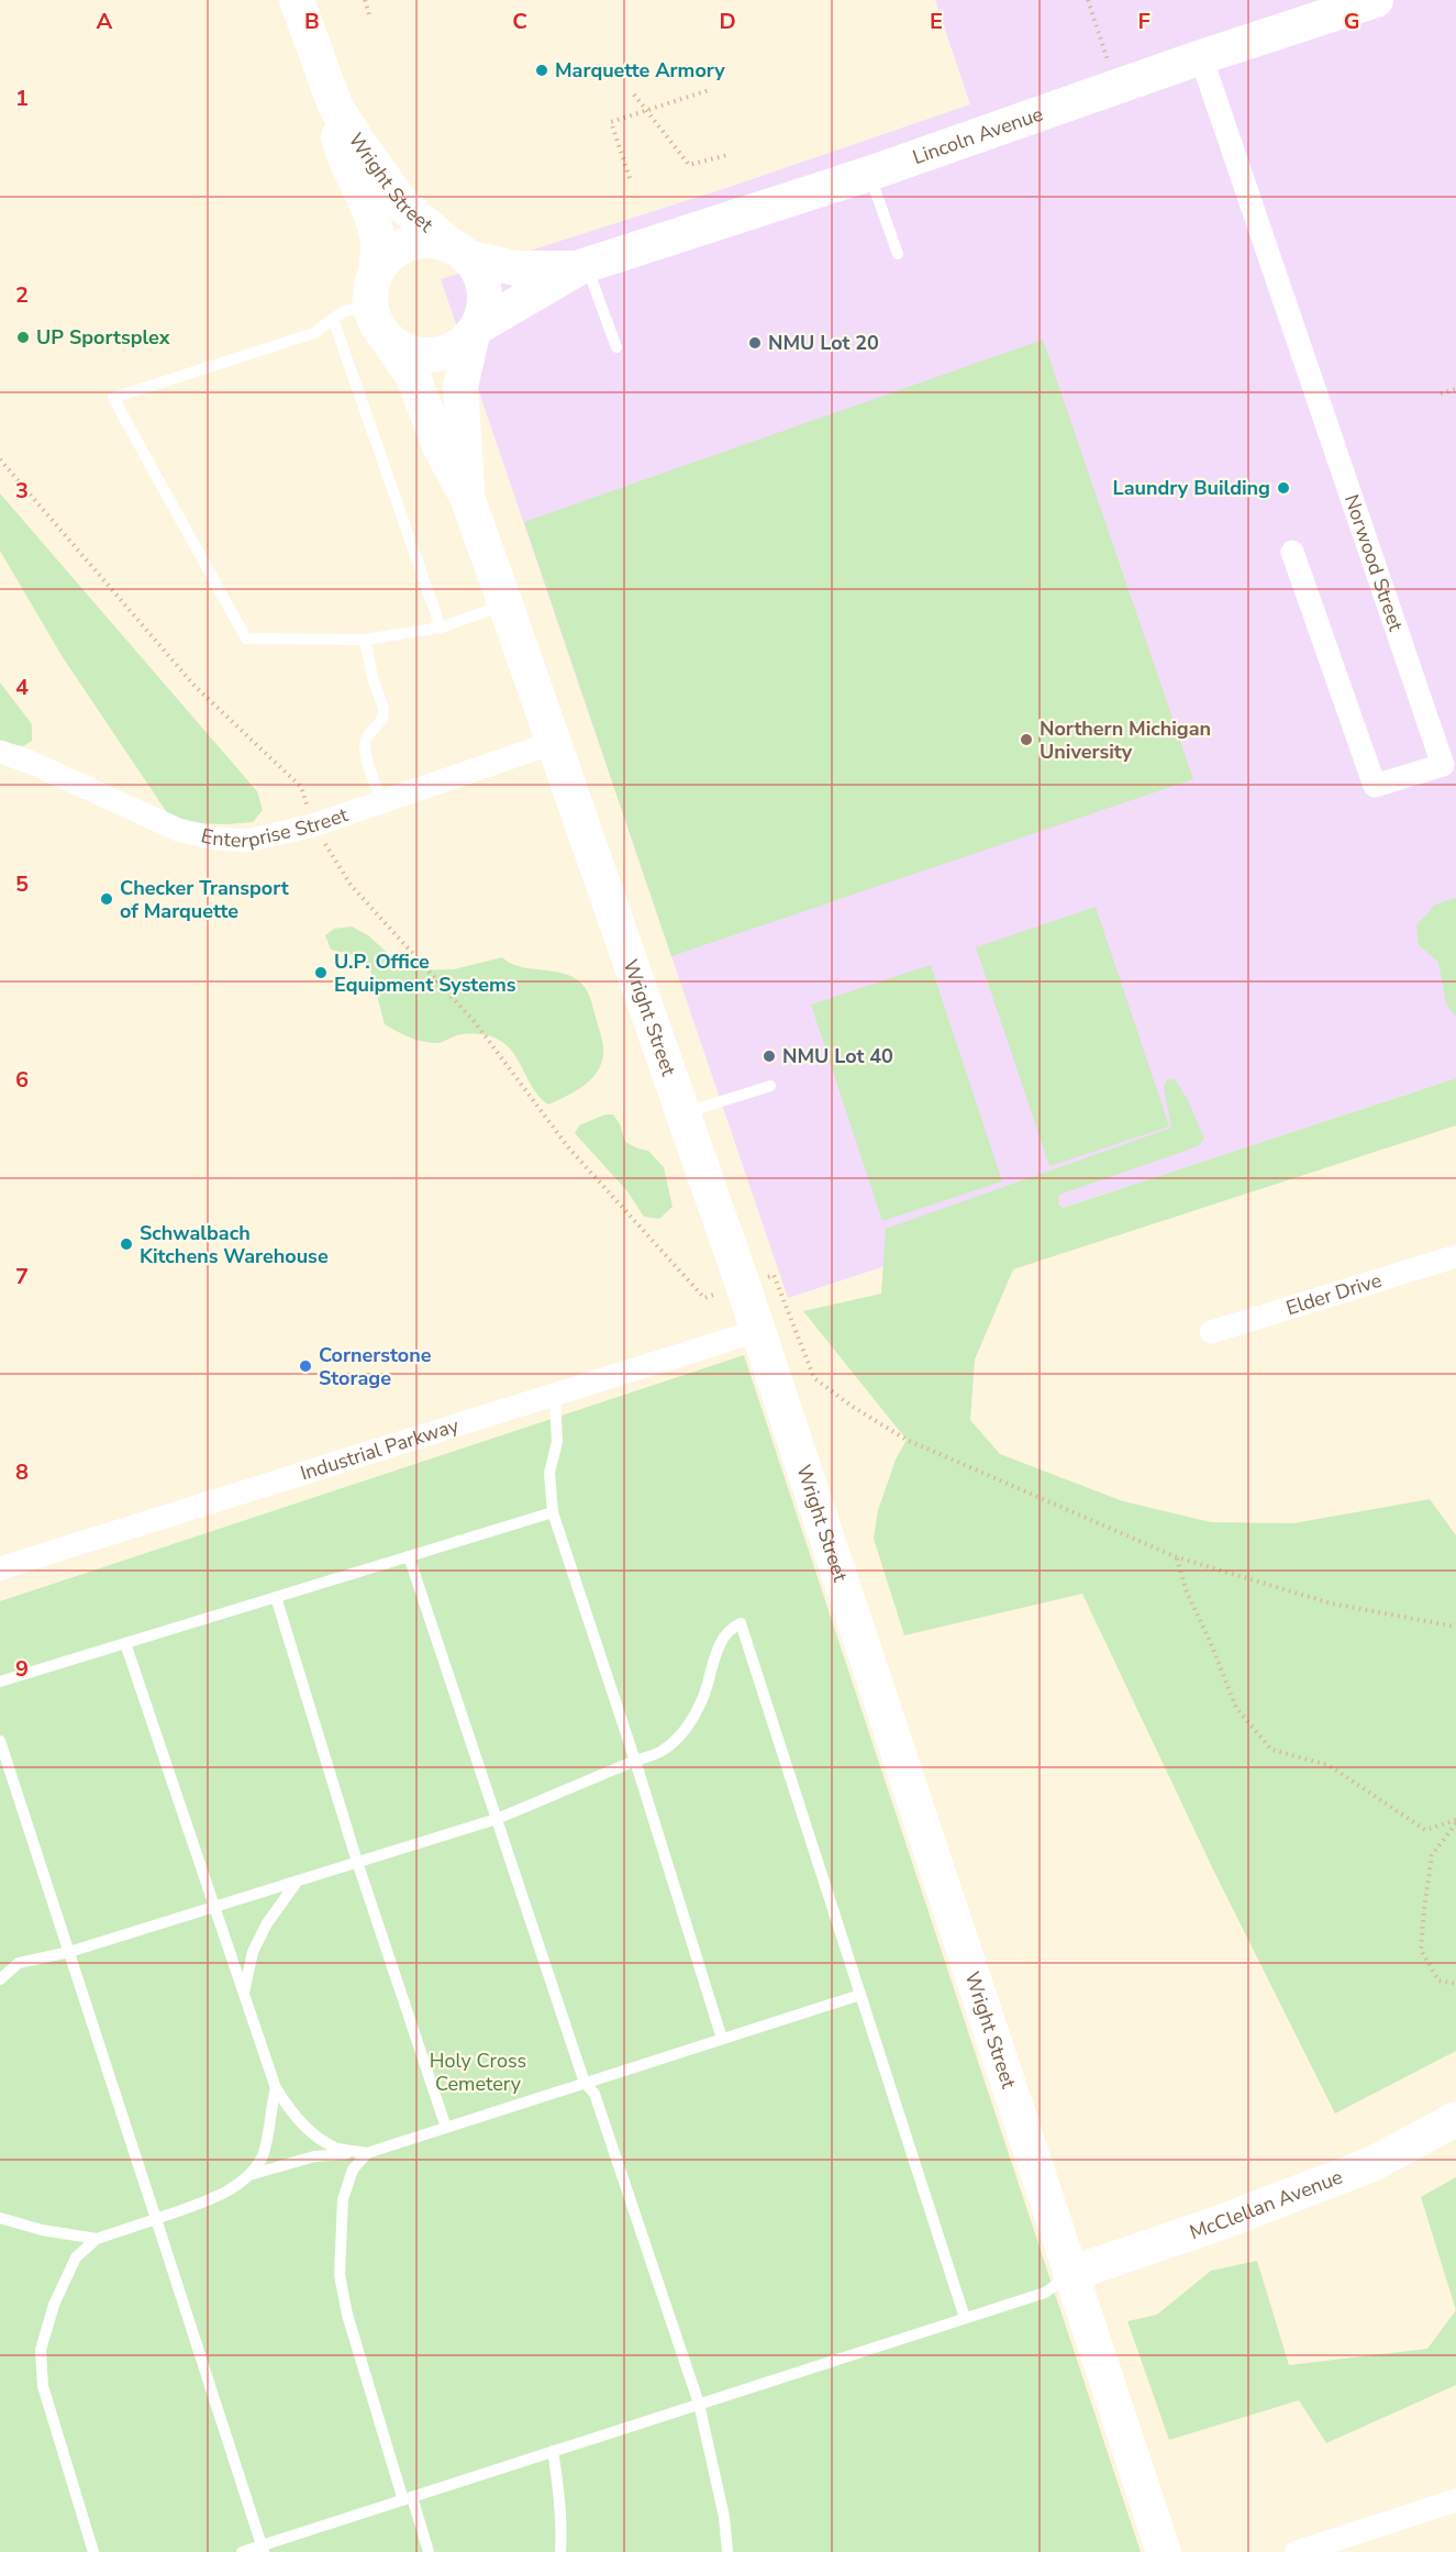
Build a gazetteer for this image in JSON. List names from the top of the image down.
{
  "streets": {
    "main road": ["Lincoln Avenue", "Wright Street", "McClellan Avenue"],
    "street": [
      "Norwood Street",
      "Enterprise Street",
      "Elder Drive",
      "Industrial Parkway"
    ]
  },
  "crossings": [
    ["Lincoln Avenue", "Wright Street"],
    ["Lincoln Avenue", "Norwood Street"],
    ["Wright Street", "Enterprise Street"],
    ["Wright Street", "Industrial Parkway"],
    ["Wright Street", "McClellan Avenue"]
  ],
  "parks": ["Holy Cross Cemetery"],
  "places": [
    "Marquette Armory",
    "UP Sportsplex",
    "NMU Lot 20",
    "Laundry Building",
    "Northern Michigan University",
    "Checker Transport of Marquette",
    "U.P. Office Equipment Systems",
    "NMU Lot 40",
    "Schwalbach Kitchens Warehouse",
    "Cornerstone Storage"
  ],
  "grid": {
    "columns": [
      "A",
      "B",
      "C",
      "D",
      "E",
      "F",
      "G"
    ],
    "rows": [
      "1",
      "2",
      "3",
      "4",
      "5",
      "6",
      "7",
      "8",
      "9"
    ]
  }
}
